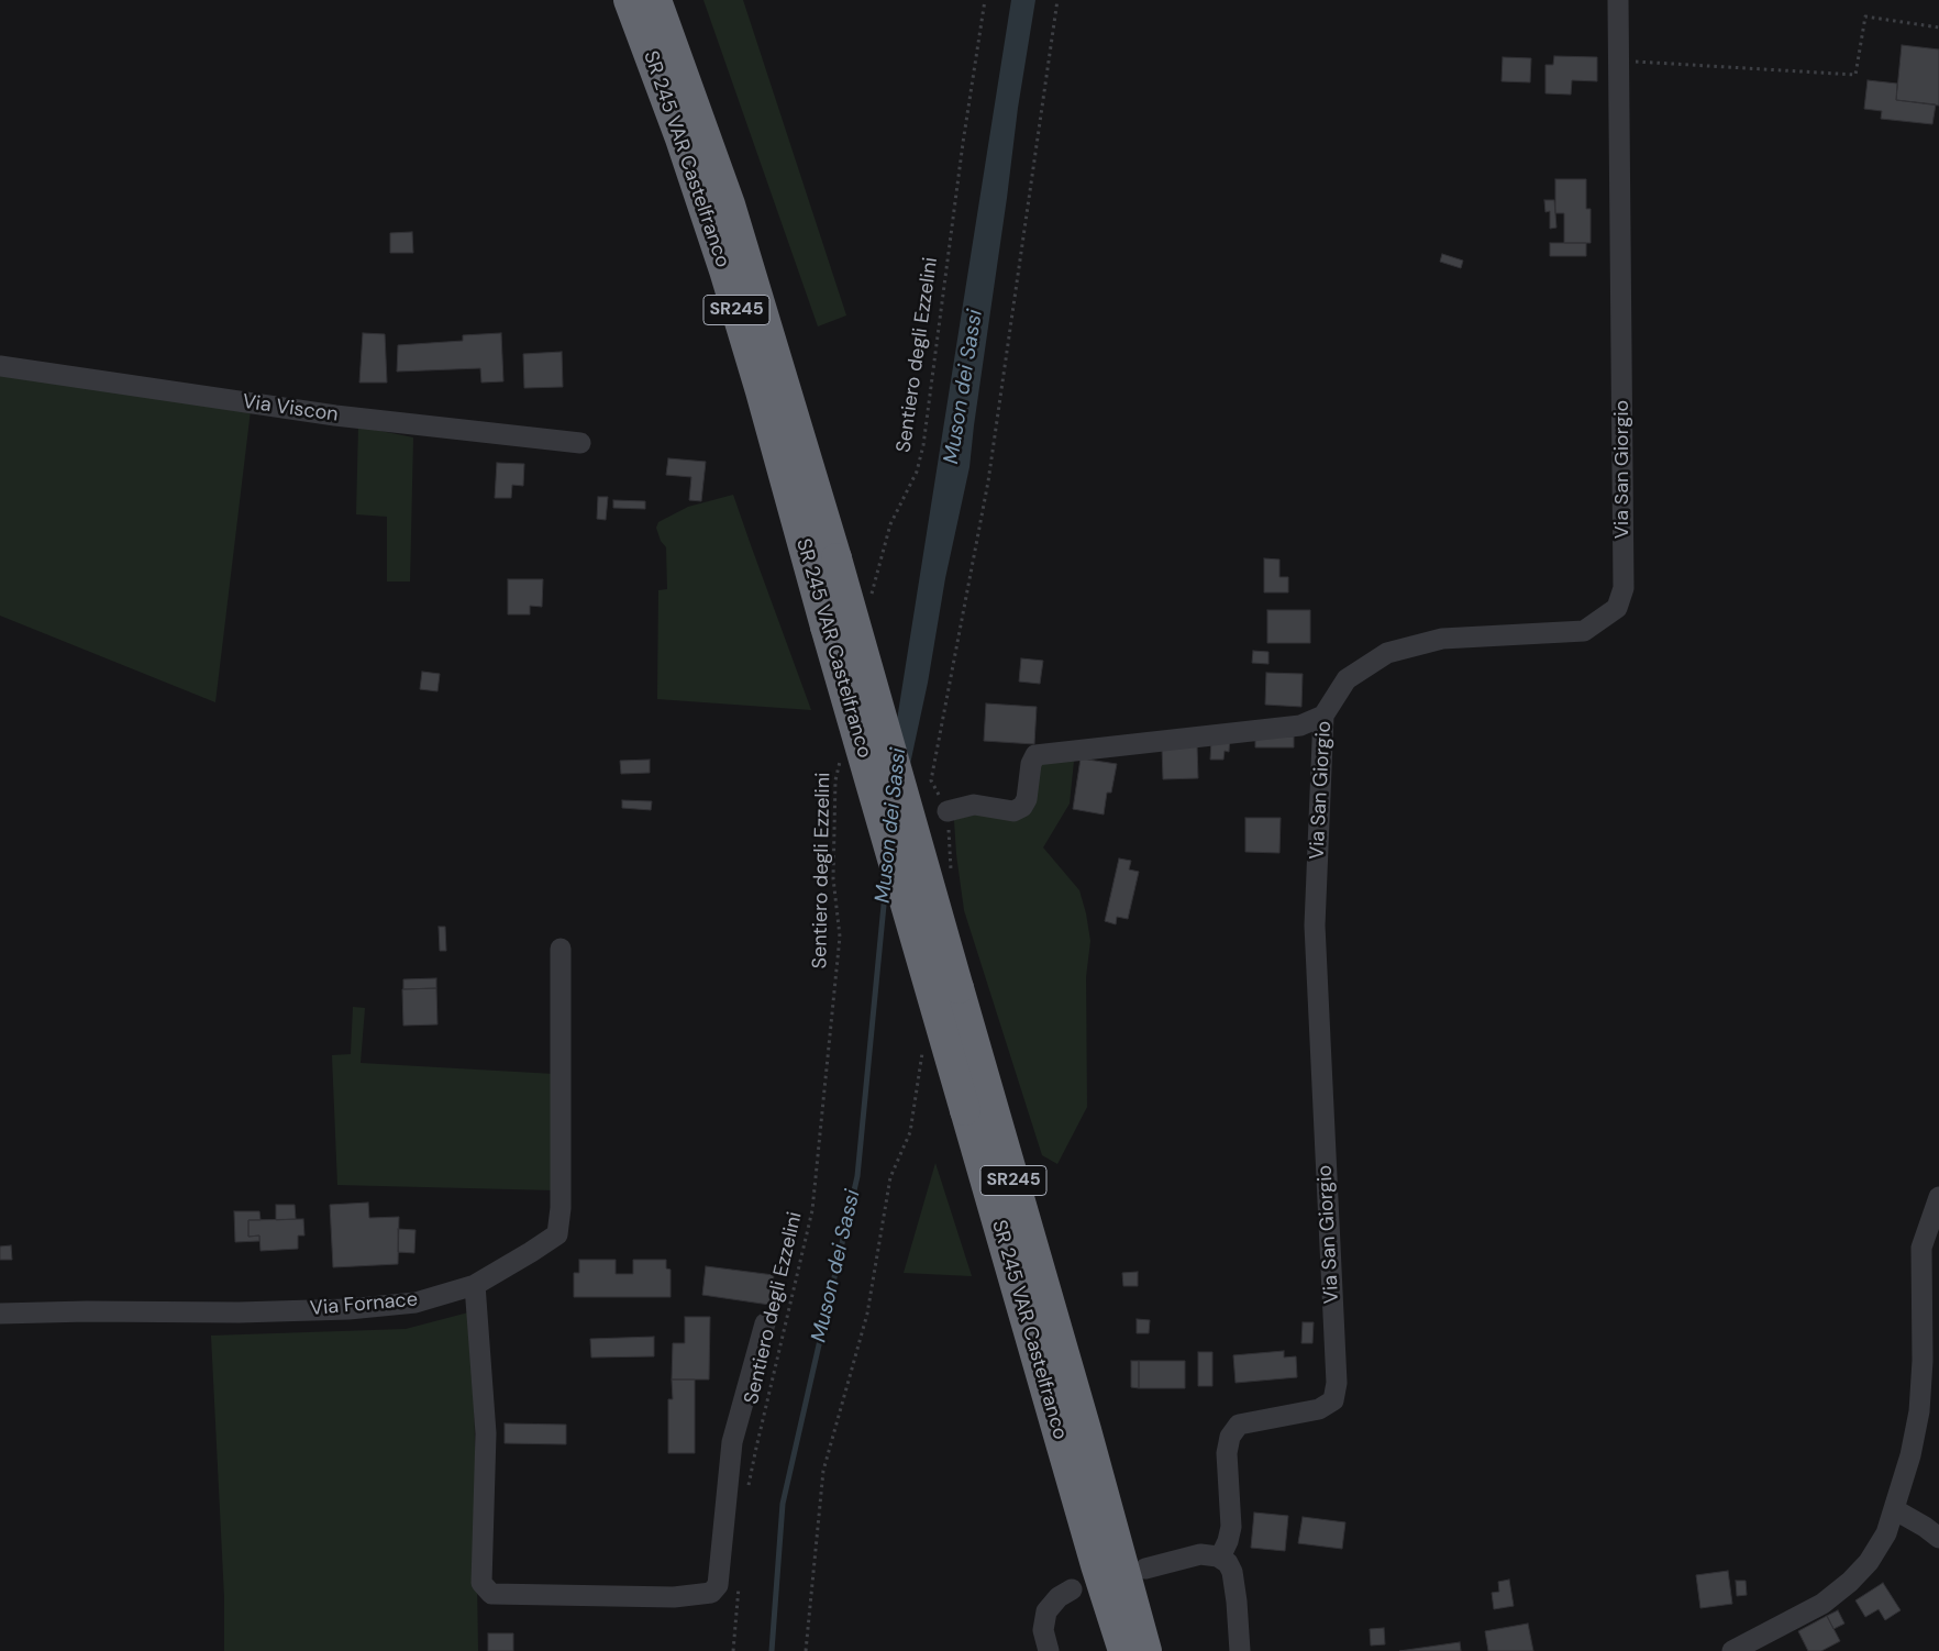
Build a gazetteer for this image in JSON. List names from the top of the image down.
{
  "streets": {
    "highway": ["SR 245 VAR Castelfranco", "SR245"],
    "street": ["Via Viscon", "Via San Giorgio", "Via Fornace"],
    "path": ["Sentiero degli Ezzelini"]
  },
  "water": ["Muson dei Sassi"]
}
